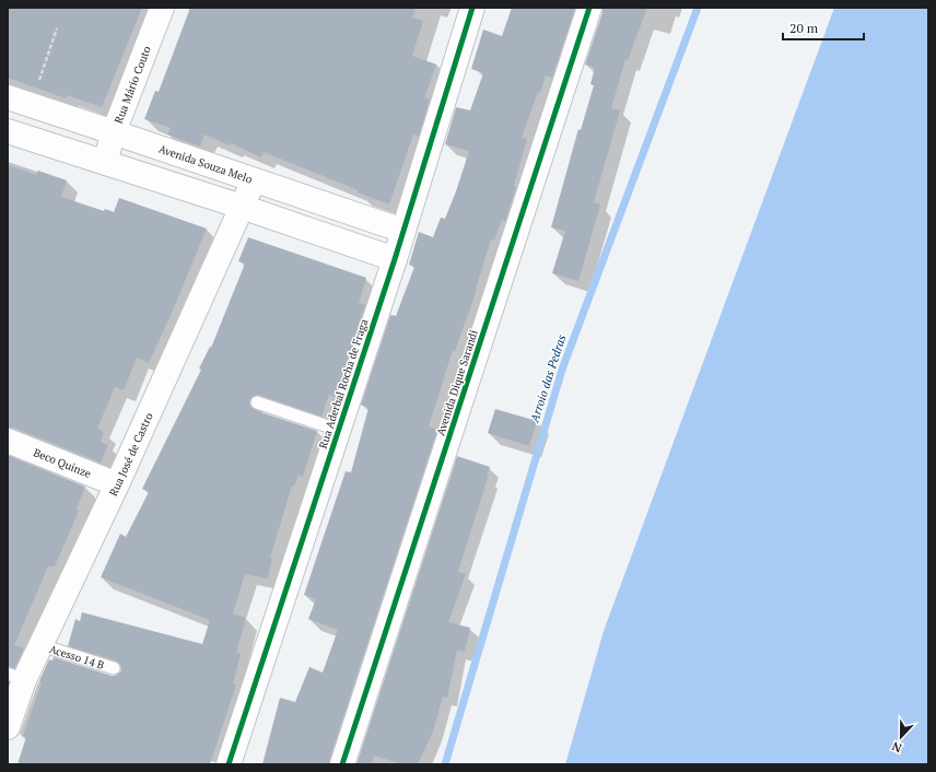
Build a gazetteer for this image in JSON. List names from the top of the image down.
{
  "streets": {
    "street": [
      "Rua Mário Couto",
      "Avenida Souza Melo",
      "Avenida Dique Sarandi",
      "Rua Aderbal Rocha de Fraga",
      "Rua José de Castro",
      "Beco Quinze"
    ],
    "lane": ["Acesso 14 B"]
  },
  "crossings": [
    ["Rua Mário Couto", "Avenida Souza Melo"],
    ["Avenida Souza Melo", "Rua Aderbal Rocha de Fraga"],
    ["Avenida Souza Melo", "Rua José de Castro"],
    ["Rua José de Castro", "Beco Quinze"],
    ["Rua José de Castro", "Acesso 14 B"]
  ],
  "water": ["Arroio das Pedras"],
  "scale_bar": "20 m",
  "north": "bottom"
}
